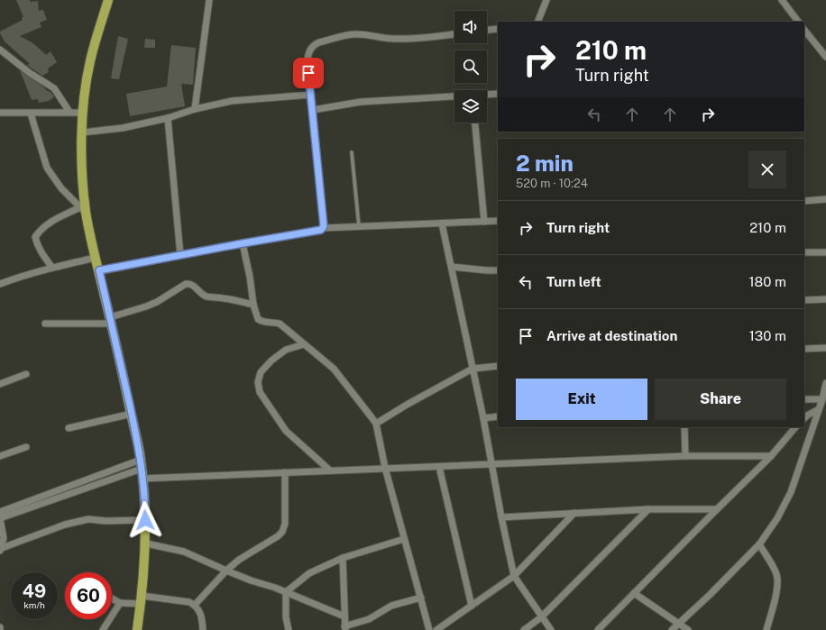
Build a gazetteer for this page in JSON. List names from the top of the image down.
{
  "page": {
    "turn": ["210 m", "Turn right"],
    "heading": ["2 min", "520 m · 10:24"],
    "list": [
      {
        "name": "Turn right",
        "value": "210 m"
      },
      {
        "name": "Turn left",
        "value": "180 m"
      },
      {
        "name": "Arrive at destination",
        "value": "130 m"
      }
    ],
    "buttons": ["Exit", "Share"],
    "speed": "49 km/h",
    "limit": "60"
  }
}
